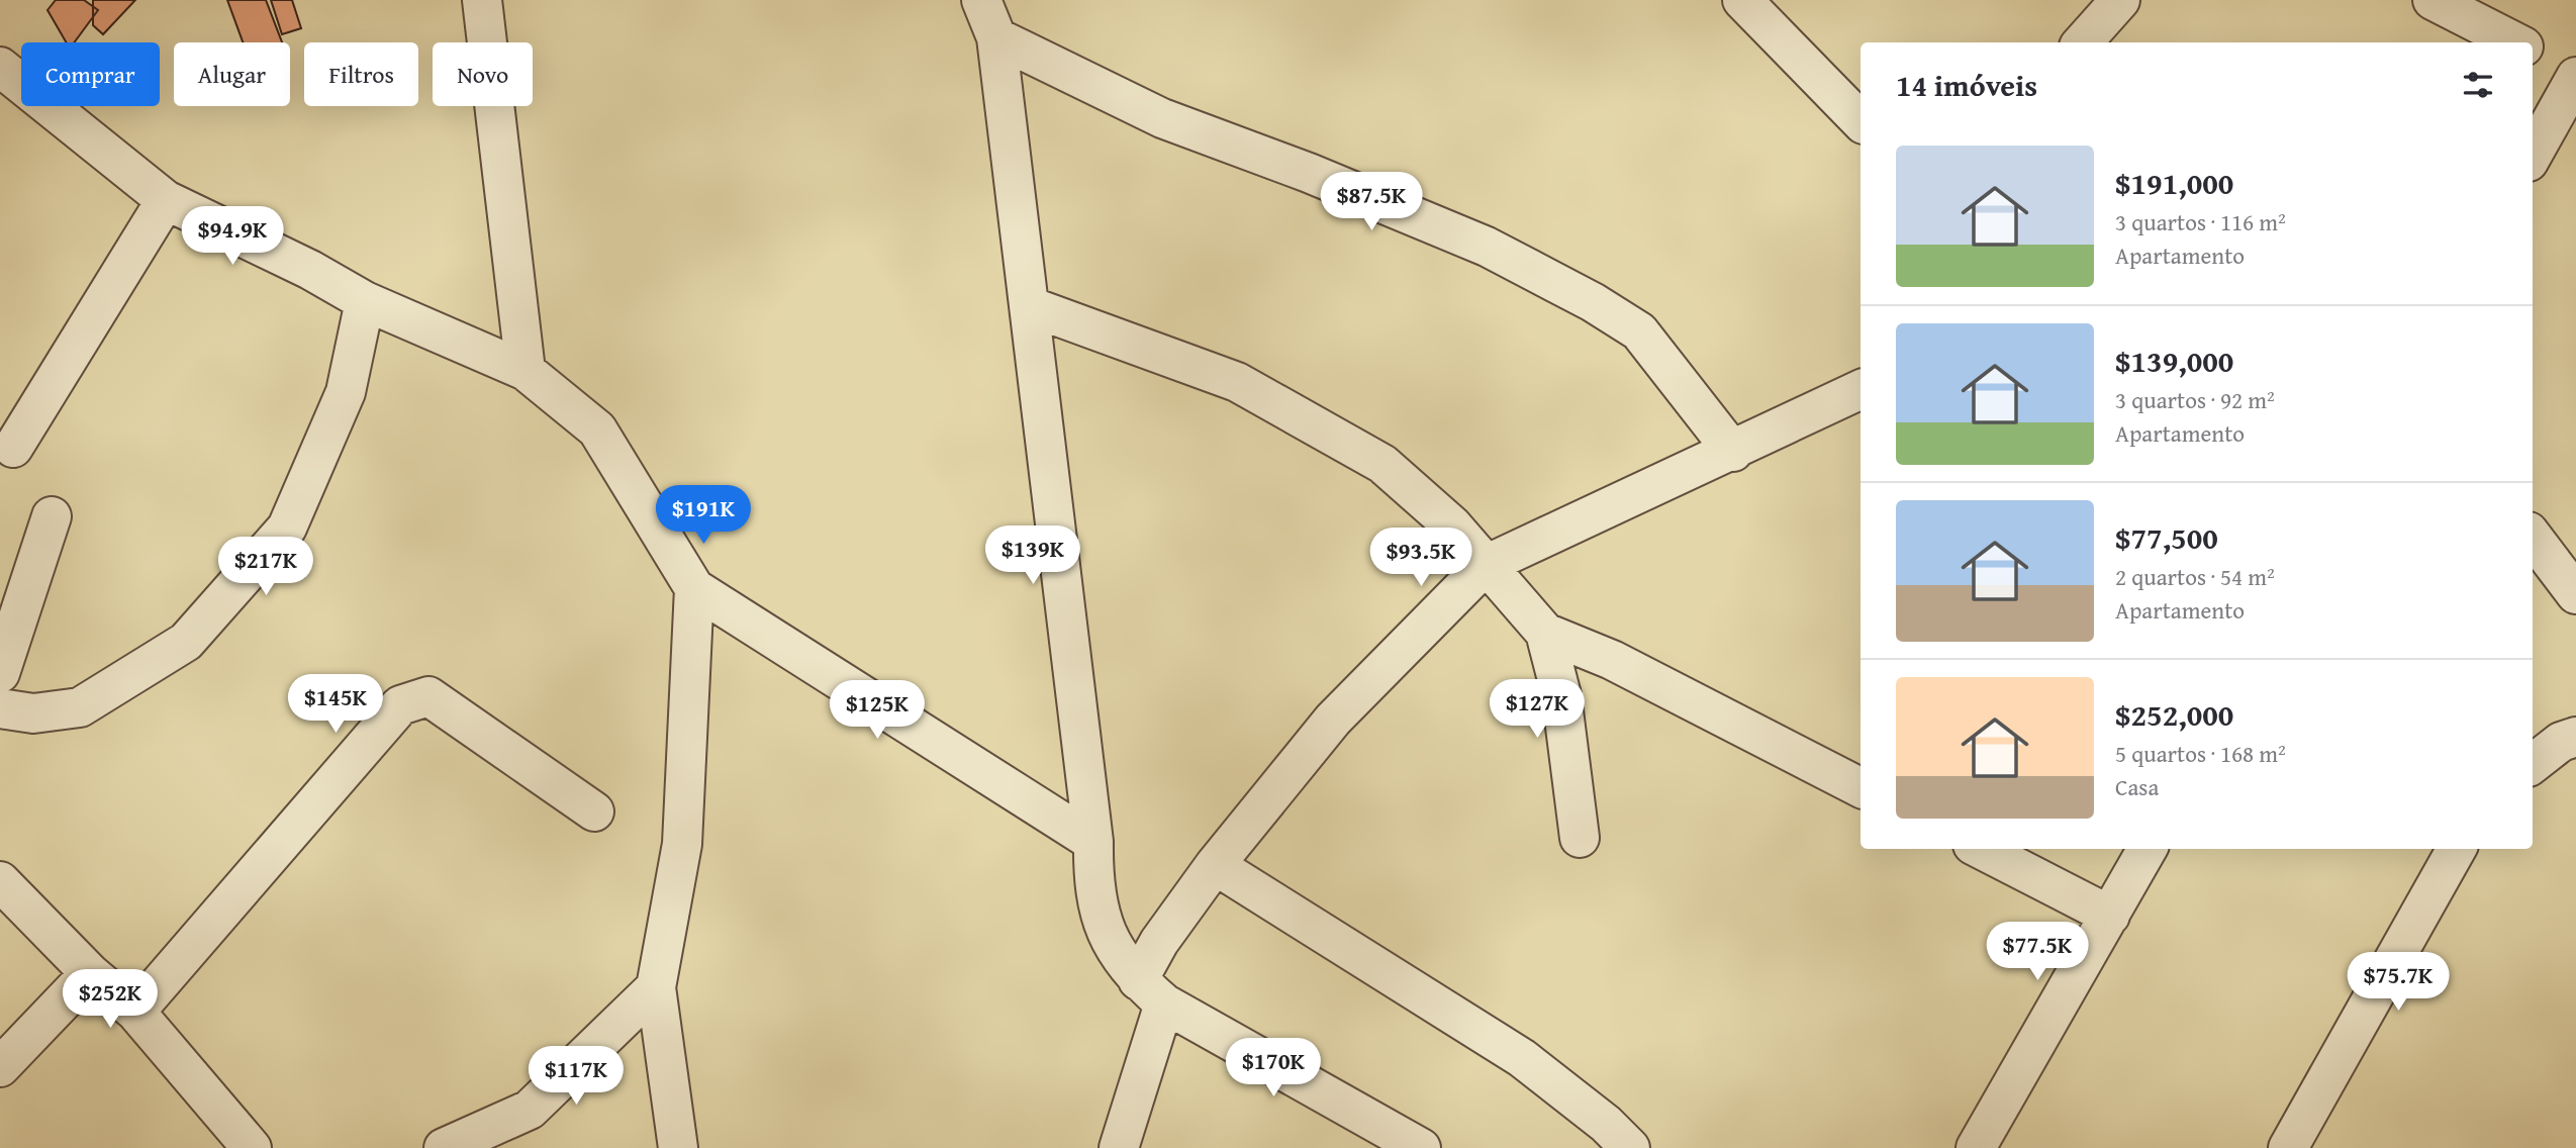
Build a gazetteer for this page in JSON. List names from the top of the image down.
{
  "page": {
    "chip": [
      "Comprar",
      "Alugar",
      "Filtros",
      "Novo"
    ],
    "heading": "14 imóveis",
    "list": [
      {
        "name": "$191,000",
        "note": "3 quartos · 116 m² · Apartamento"
      },
      {
        "name": "$139,000",
        "note": "3 quartos · 92 m² · Apartamento"
      },
      {
        "name": "$77,500",
        "note": "2 quartos · 54 m² · Apartamento"
      },
      {
        "name": "$252,000",
        "note": "5 quartos · 168 m² · Casa"
      }
    ],
    "price": [
      "$87.5K",
      "$94.9K",
      "$191K",
      "$139K",
      "$93.5K",
      "$217K",
      "$145K",
      "$127K",
      "$125K",
      "$77.5K",
      "$75.7K",
      "$252K",
      "$170K",
      "$117K"
    ]
  }
}
